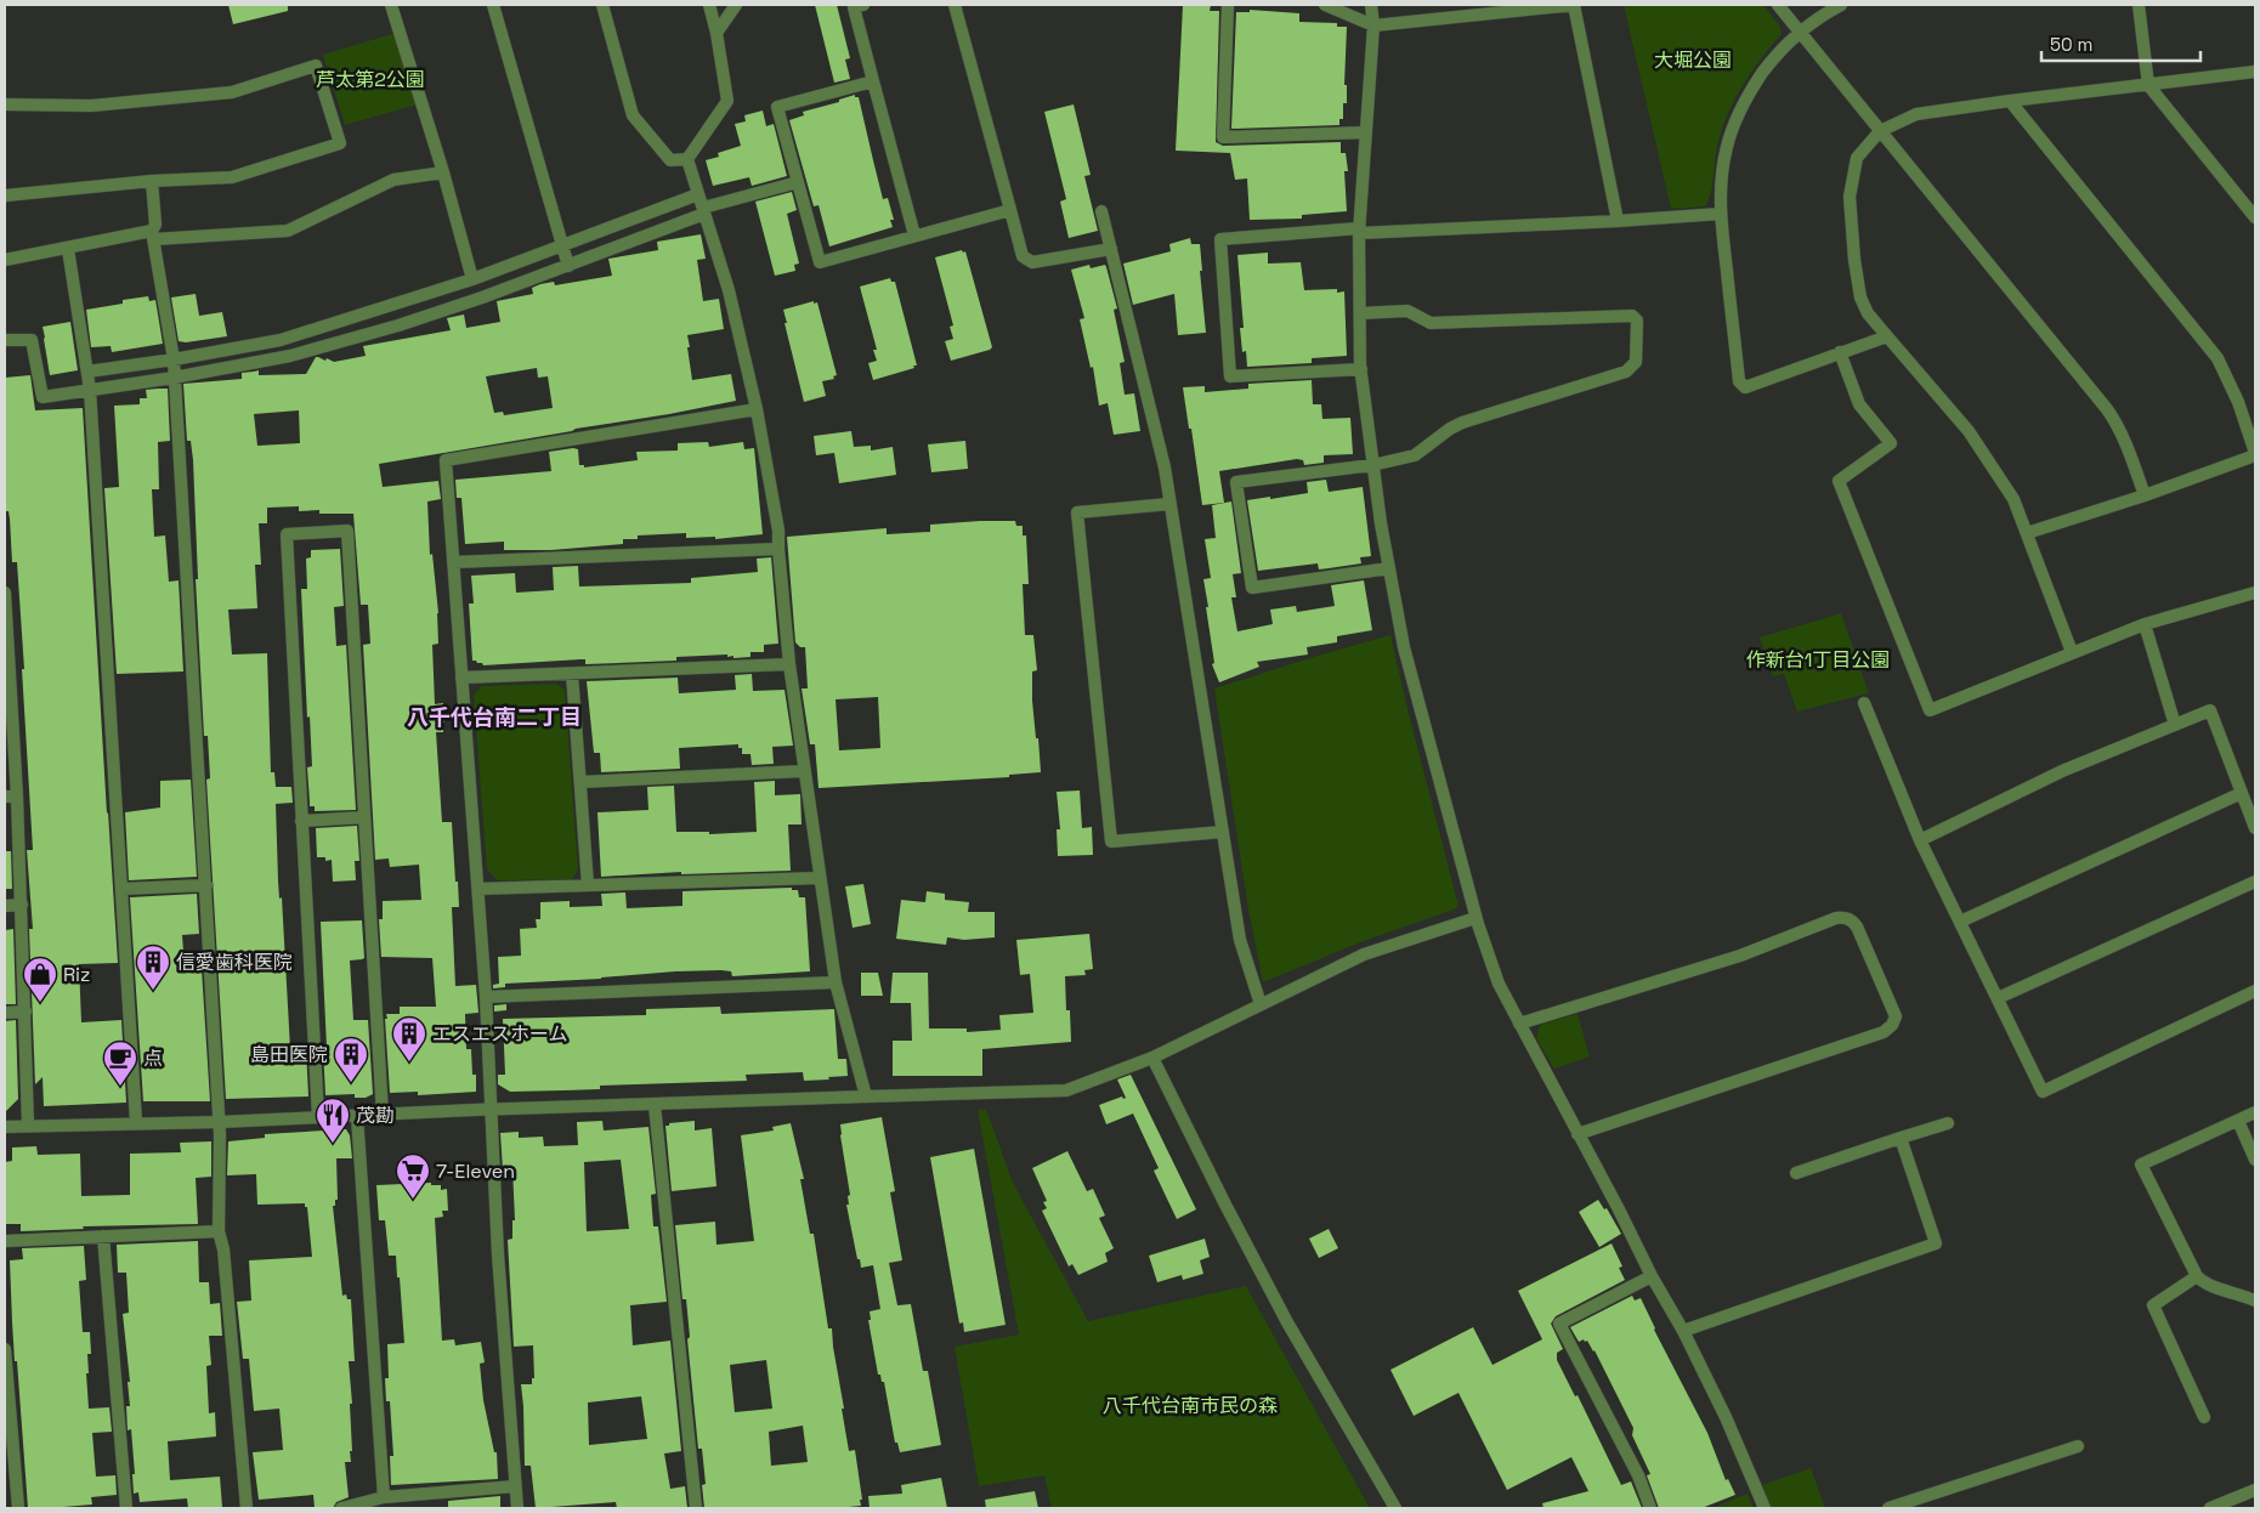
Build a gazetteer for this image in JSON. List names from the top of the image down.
{
  "districts": ["八千代台南二丁目"],
  "parks": [
    "大堀公園",
    "芦太第2公園",
    "作新台1丁目公園",
    "八千代台南市民の森"
  ],
  "places": {
    "building": ["信愛歯科医院", "エスエスホーム", "島田医院"],
    "shop": ["Riz"],
    "cafe": ["点"],
    "restaurant": ["茂勘"],
    "supermarket": ["7-Eleven"]
  },
  "scale_bar": "50 m"
}
